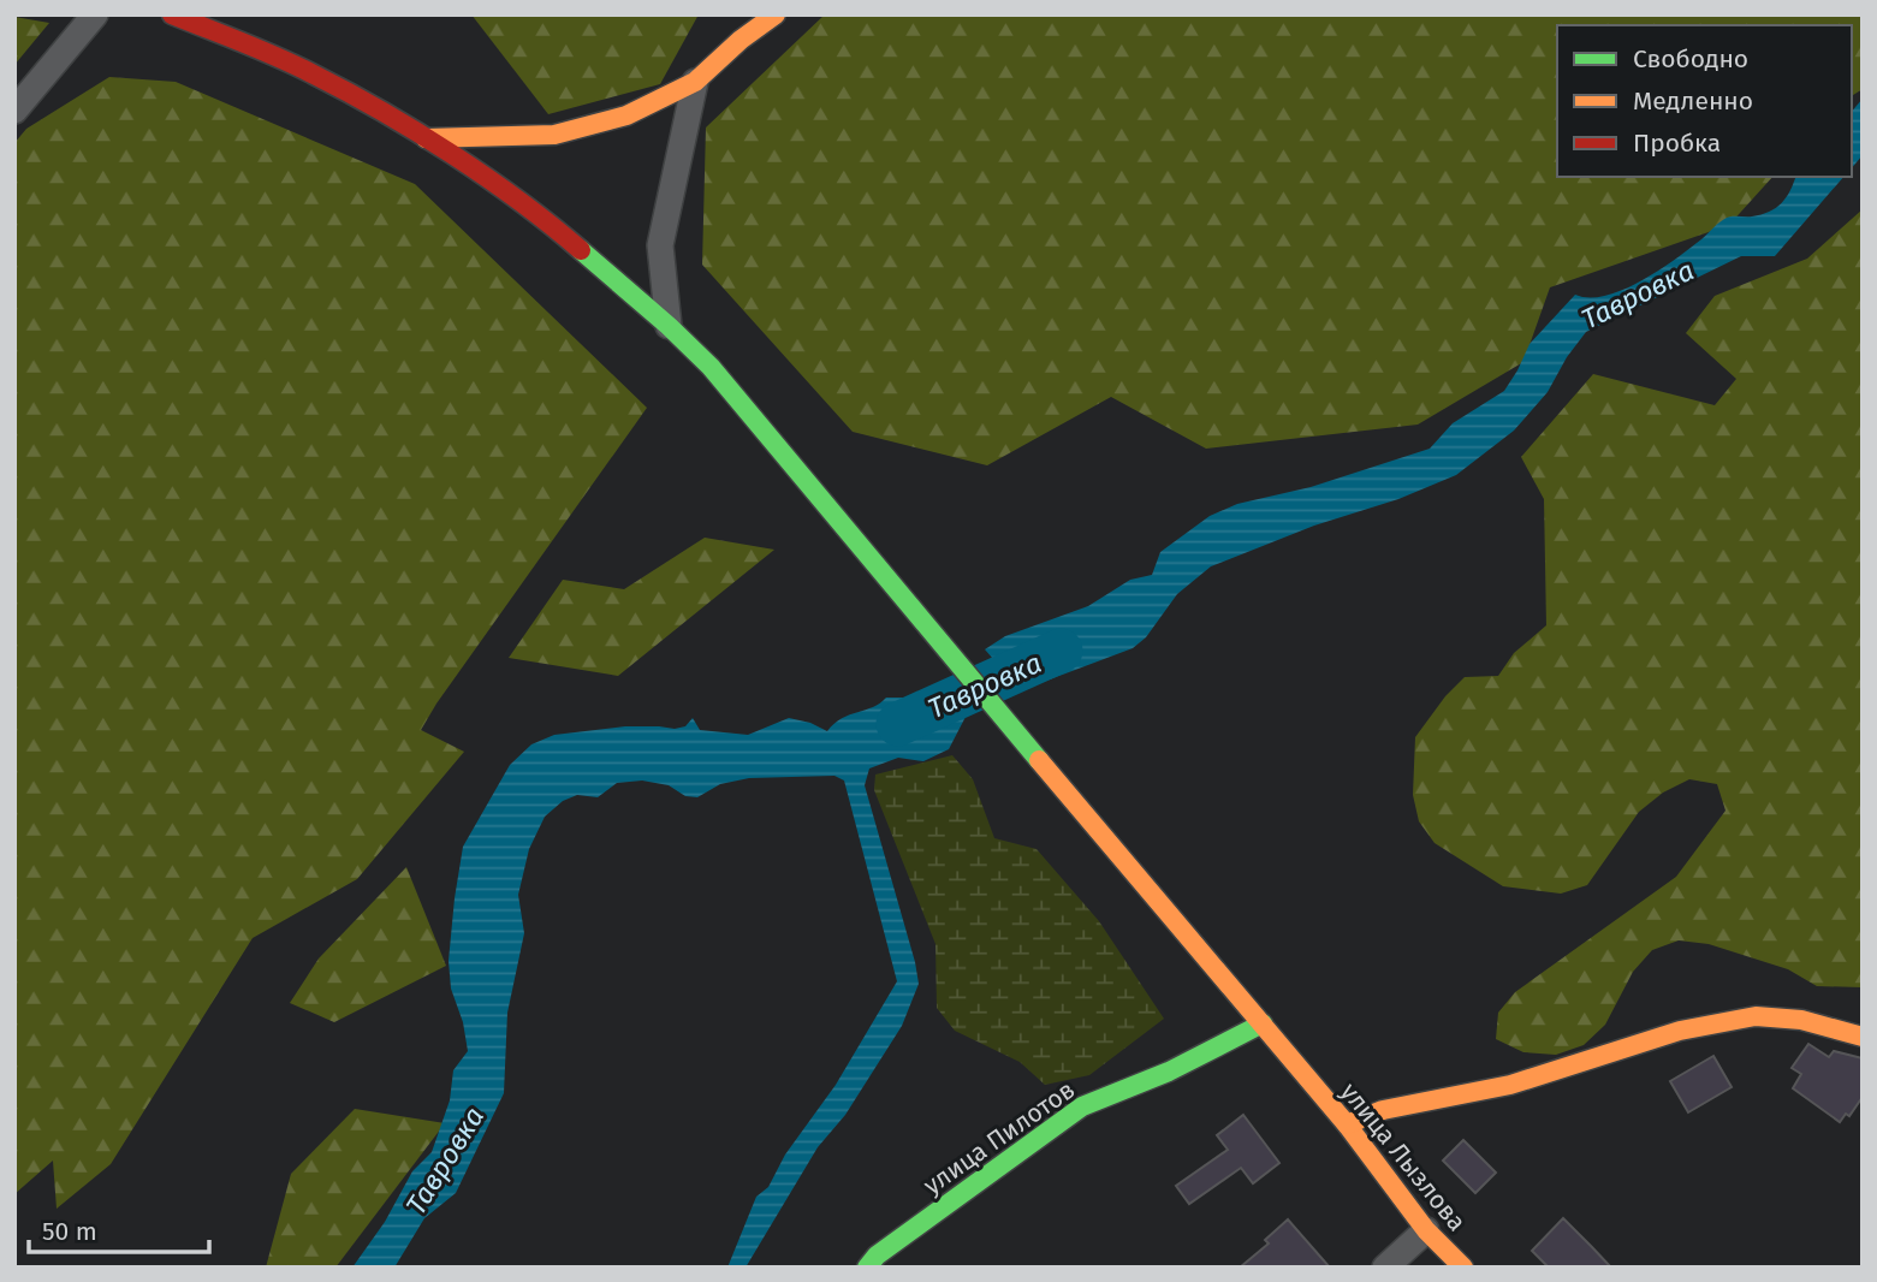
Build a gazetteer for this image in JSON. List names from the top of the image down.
{
  "streets": {
    "street": ["улица Пилотов", "улица Лызлова"]
  },
  "crossings": [
    ["улица Пилотов", "улица Лызлова"]
  ],
  "water": ["Тавровка"],
  "legend": ["Свободно", "Медленно", "Пробка"],
  "scale_bar": "50 m"
}
